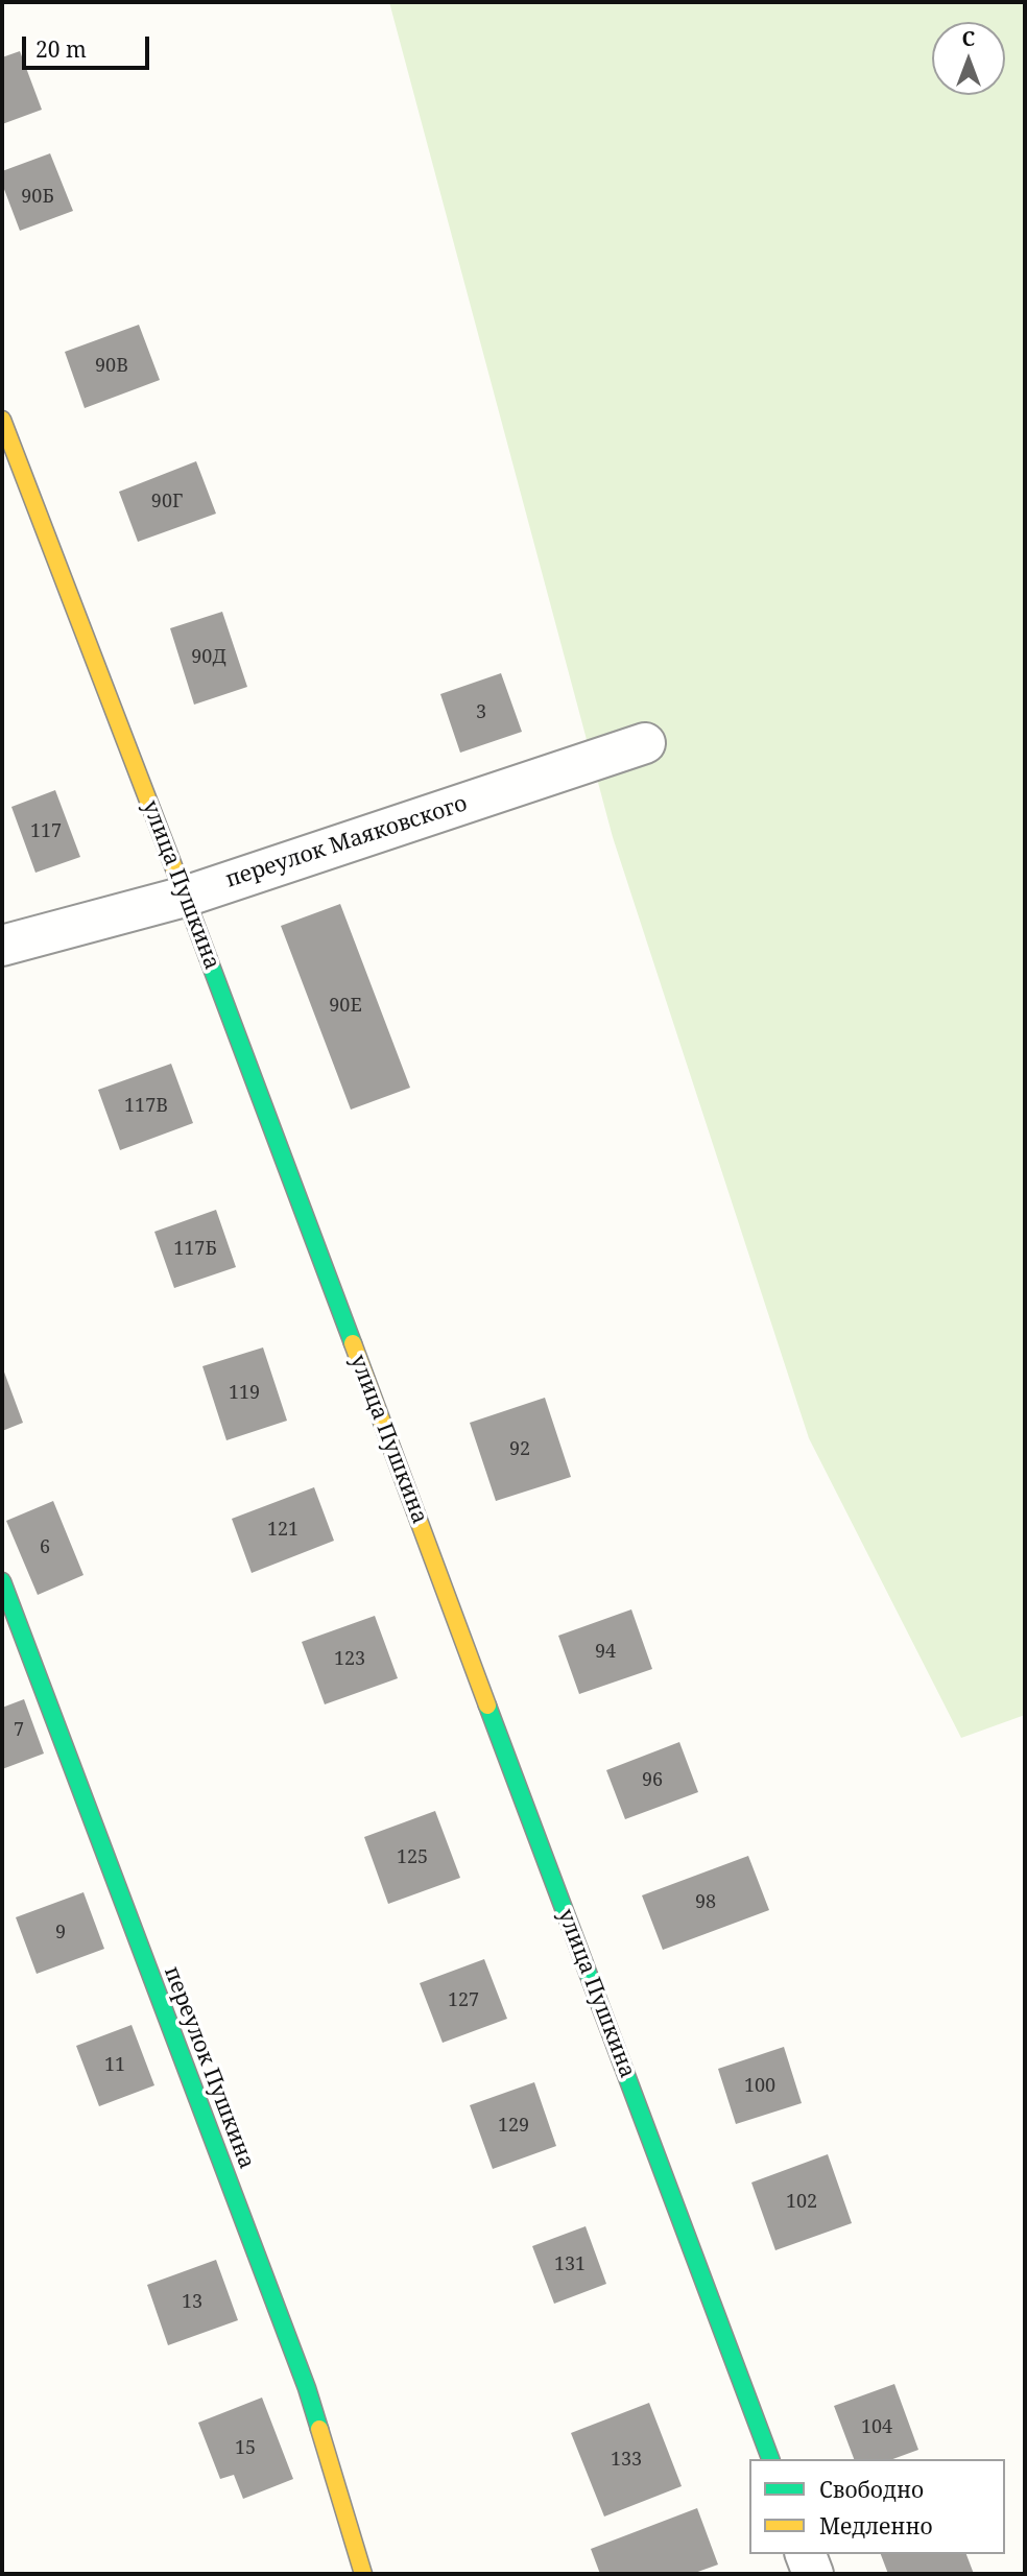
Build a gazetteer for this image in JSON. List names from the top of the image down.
{
  "streets": {
    "street": ["переулок Маяковского", "улица Пушкина", "переулок Пушкина"]
  },
  "crossings": [
    ["переулок Маяковского", "улица Пушкина"]
  ],
  "house_numbers": [
    "90Б",
    "90В",
    "90Г",
    "90Д",
    "3",
    "117",
    "90Е",
    "117В",
    "117Б",
    "119",
    "92",
    "121",
    "6",
    "94",
    "123",
    "7",
    "96",
    "125",
    "98",
    "9",
    "127",
    "11",
    "100",
    "129",
    "102",
    "131",
    "13",
    "104",
    "15",
    "133"
  ],
  "legend": ["Свободно", "Медленно"],
  "scale_bar": "20 m",
  "north": "top"
}
